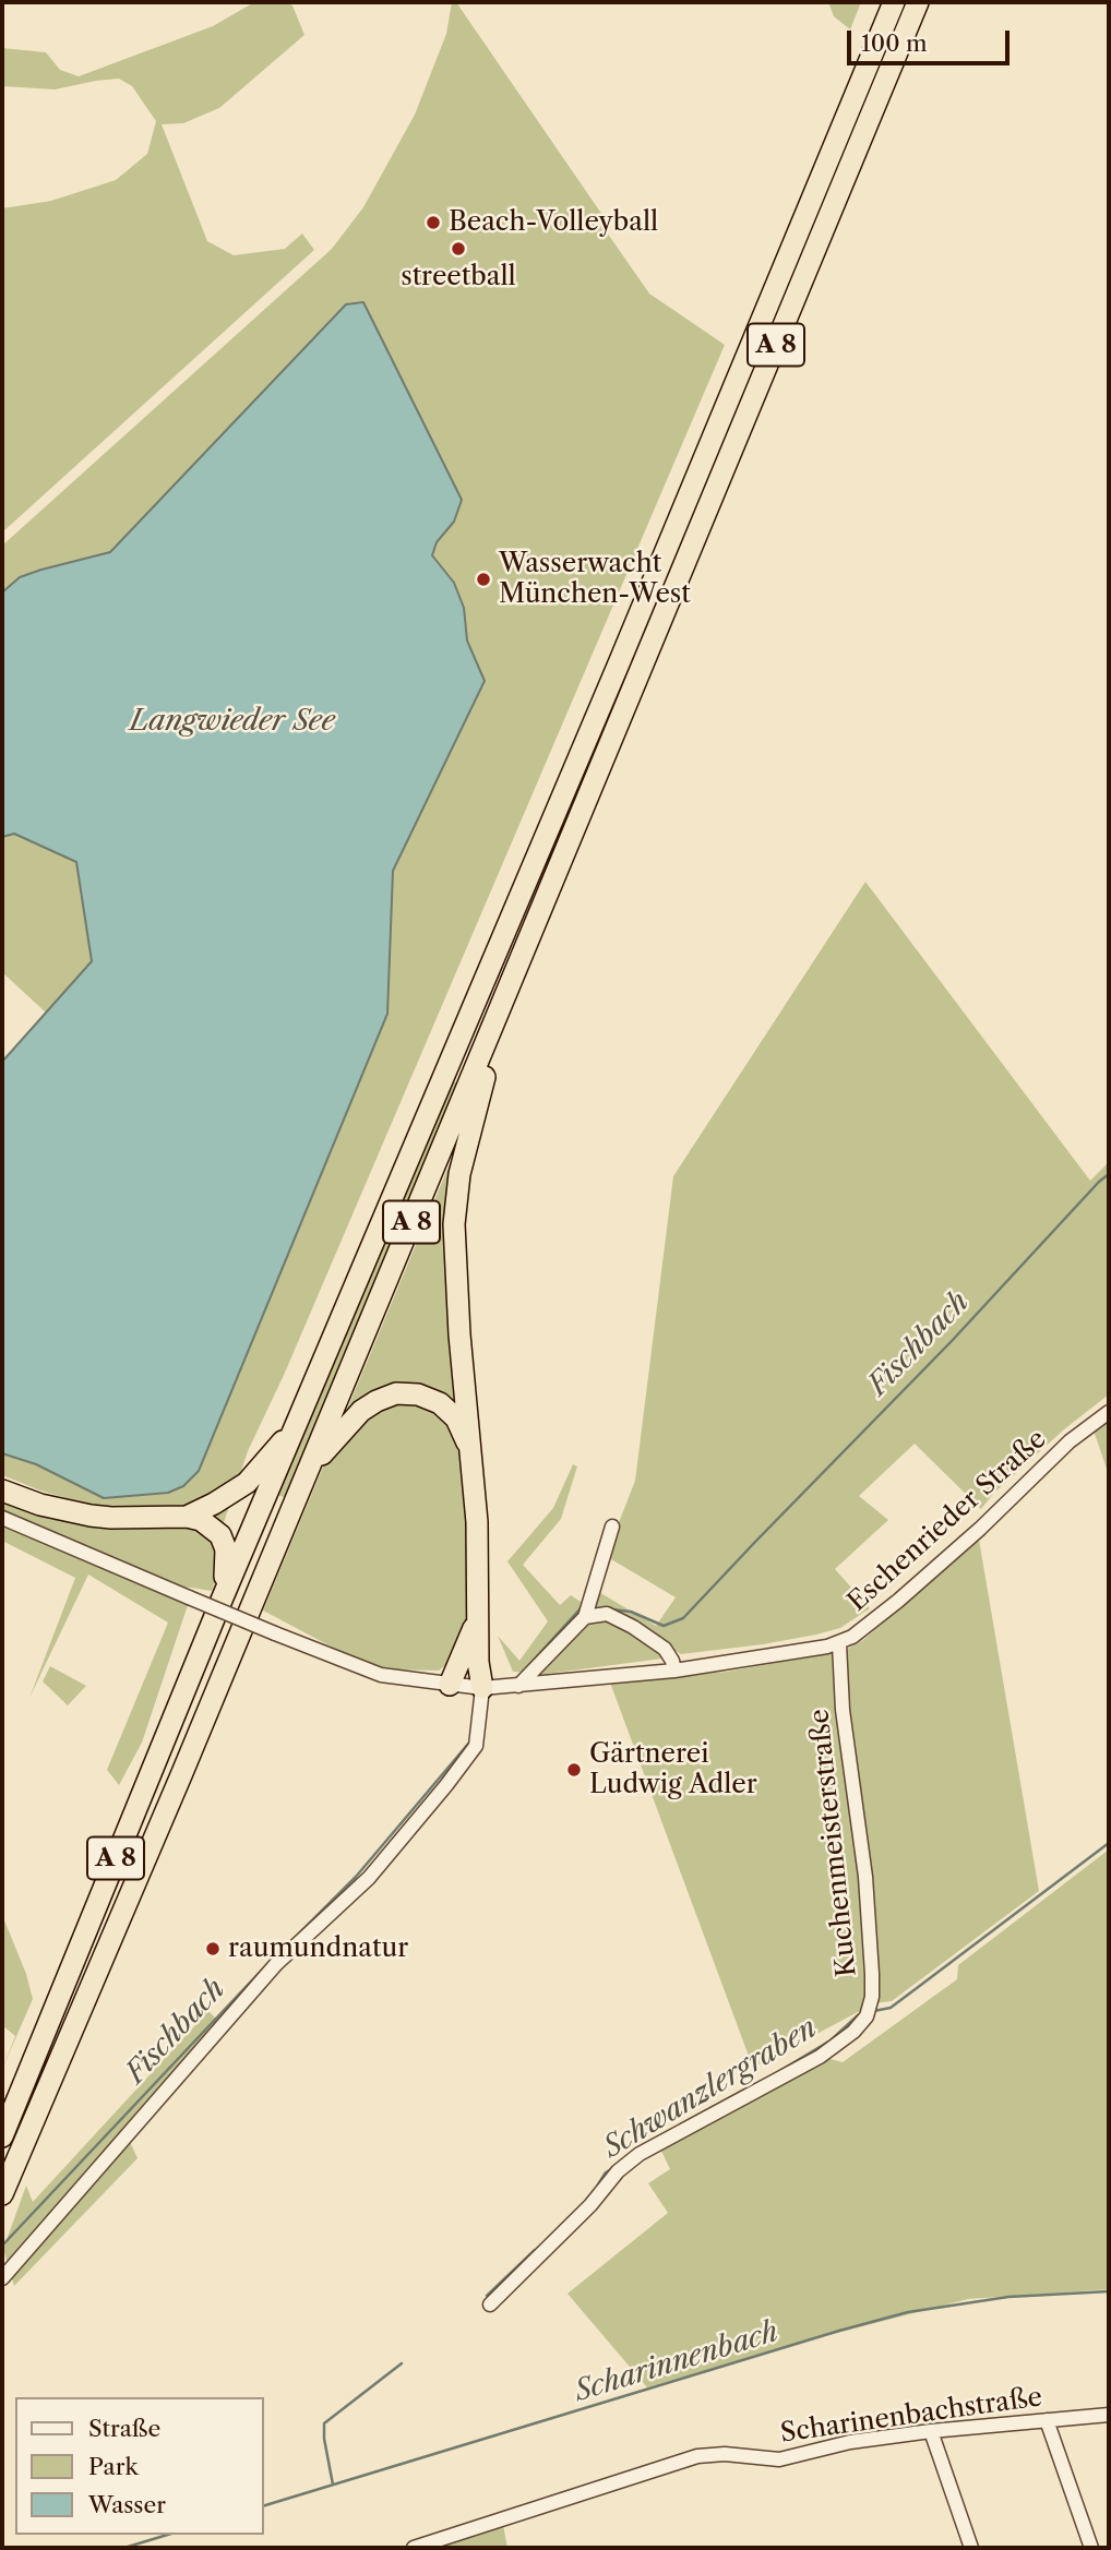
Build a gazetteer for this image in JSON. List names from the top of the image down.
{
  "streets": {
    "highway": ["A 8"],
    "street": ["Eschenrieder Straße", "Kuchenmeisterstraße", "Scharinenbachstraße"]
  },
  "crossings": [
    ["Eschenrieder Straße", "Kuchenmeisterstraße"]
  ],
  "water": [
    "Langwieder See",
    "Fischbach",
    "Schwanzlergraben",
    "Scharinnenbach"
  ],
  "places": [
    "Beach-Volleyball",
    "streetball",
    "Wasserwacht München-West",
    "Gärtnerei Ludwig Adler",
    "raumundnatur"
  ],
  "legend": ["Straße", "Park", "Wasser"],
  "scale_bar": "100 m"
}
